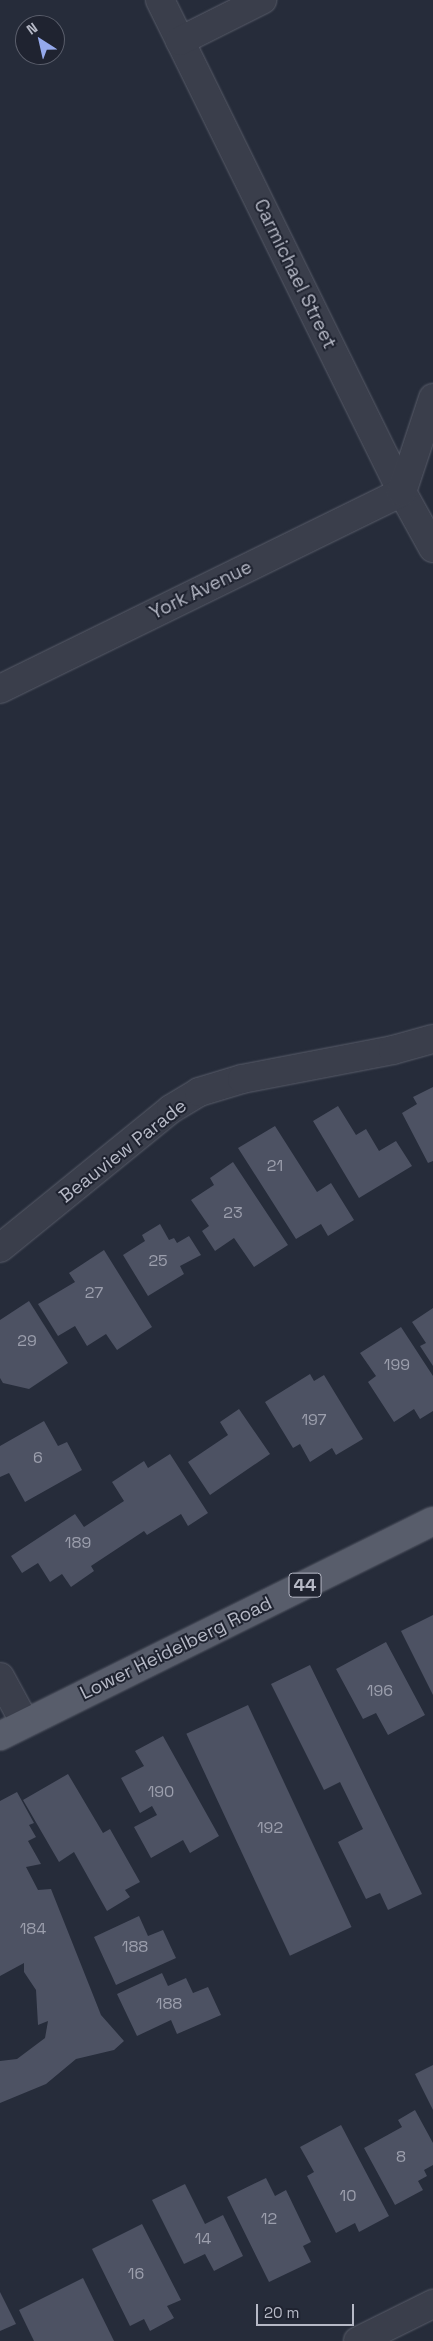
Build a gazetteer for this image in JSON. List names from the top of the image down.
{
  "streets": {
    "main road": ["44", "Lower Heidelberg Road"],
    "street": ["Carmichael Street", "York Avenue", "Beauview Parade"]
  },
  "crossings": [
    ["Carmichael Street", "York Avenue"]
  ],
  "house_numbers": [
    "21",
    "23",
    "25",
    "27",
    "29",
    "199",
    "197",
    "6",
    "189",
    "196",
    "190",
    "192",
    "184",
    "188",
    "188",
    "8",
    "10",
    "12",
    "14",
    "16"
  ],
  "scale_bar": "20 m",
  "north": "top left"
}
